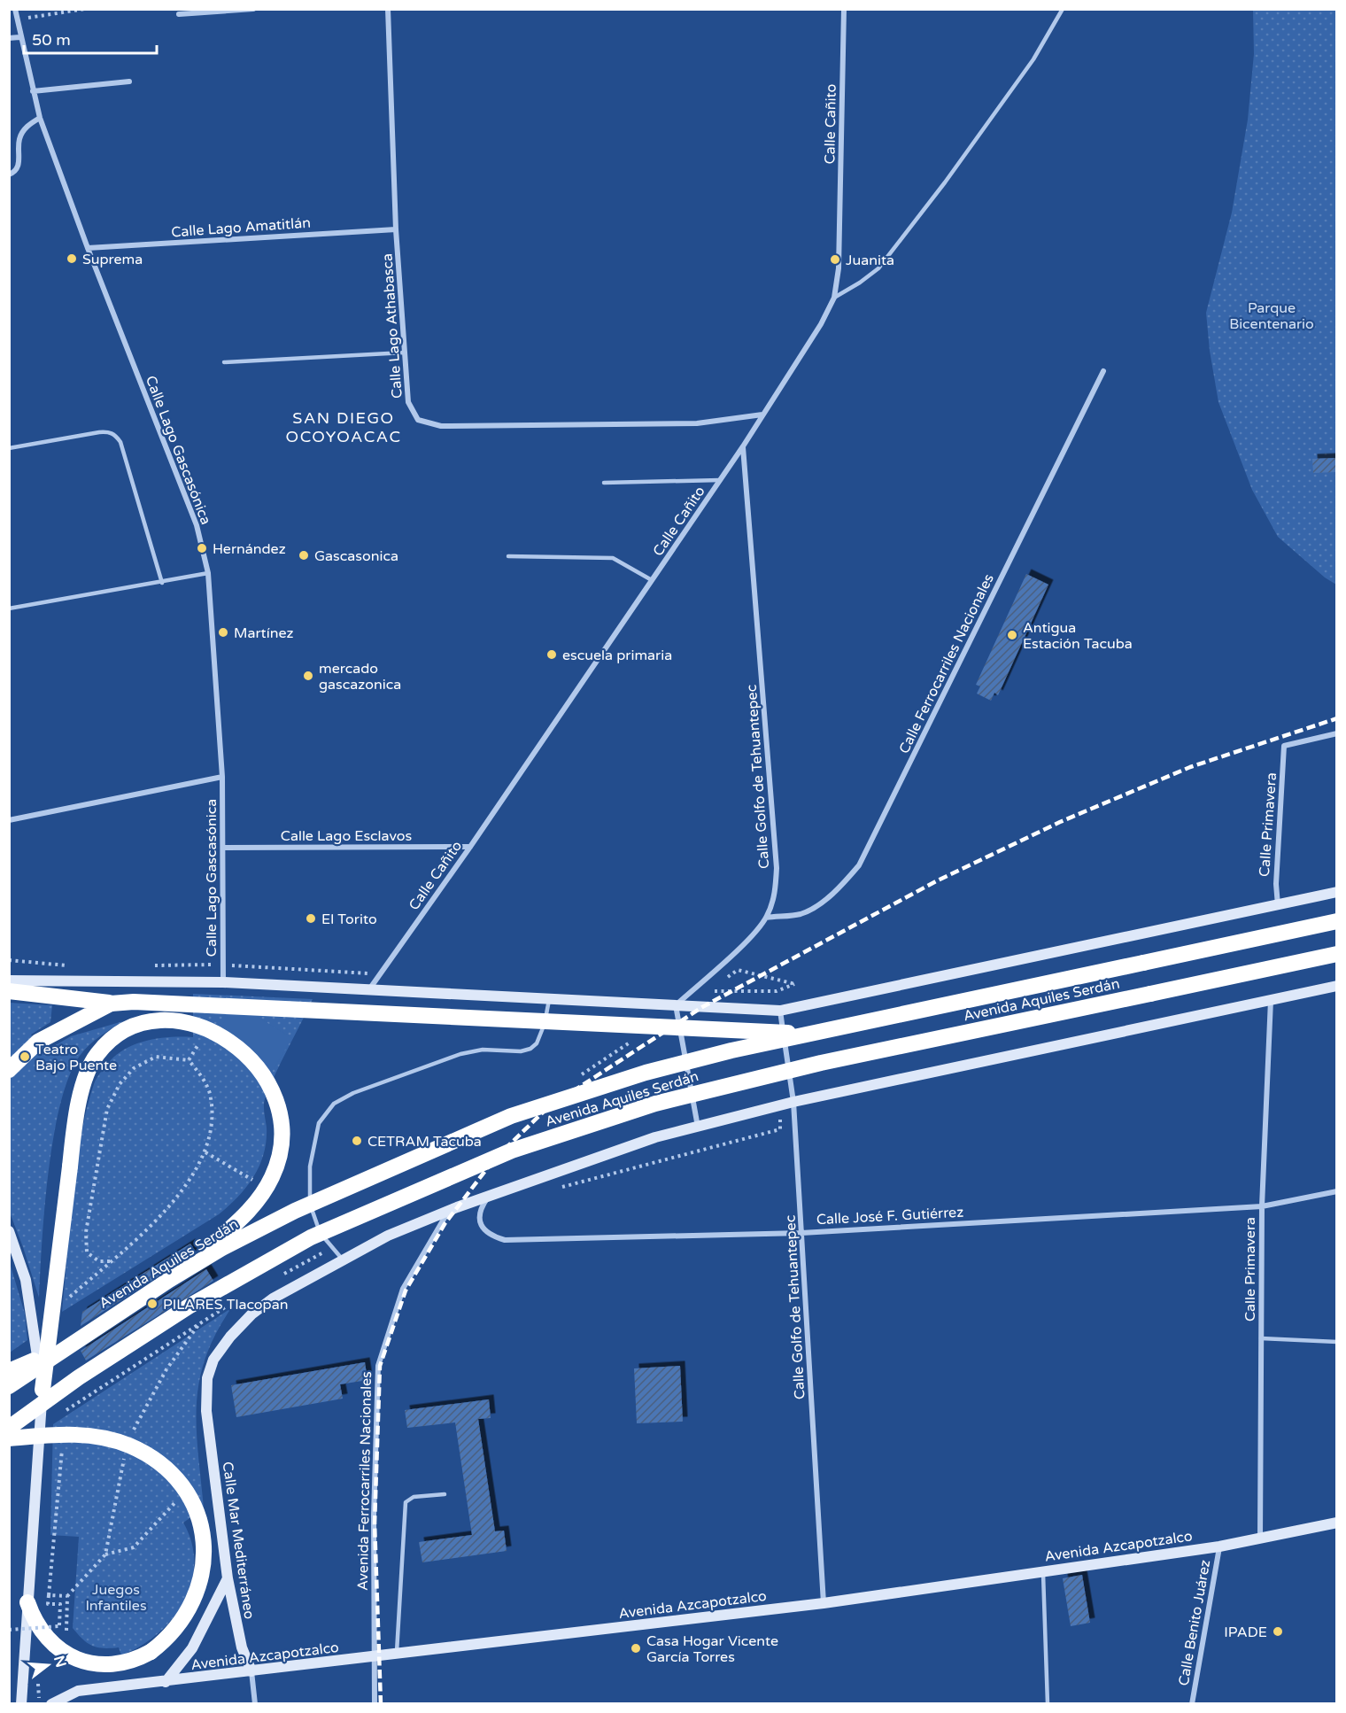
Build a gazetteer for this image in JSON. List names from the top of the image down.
{
  "streets": {
    "highway": ["Avenida Aquiles Serdán"],
    "street": [
      "Calle Cañito",
      "Calle Lago Amatitlán",
      "Calle Lago Athabasca",
      "Calle Lago Gascasónica",
      "Calle Ferrocarriles Nacionales",
      "Calle Golfo de Tehuantepec",
      "Calle Primavera",
      "Calle Lago Esclavos",
      "Calle José F. Gutiérrez",
      "Avenida Ferrocarriles Nacionales",
      "Calle Mar Mediterráneo",
      "Avenida Azcapotzalco",
      "Calle Benito Juárez"
    ]
  },
  "crossings": [
    ["Calle Cañito", "Calle Lago Athabasca"],
    ["Calle Cañito", "Calle Golfo de Tehuantepec"],
    ["Calle Cañito", "Calle Lago Esclavos"],
    ["Calle Lago Amatitlán", "Calle Lago Athabasca"],
    ["Calle Lago Amatitlán", "Calle Lago Gascasónica"],
    ["Calle Lago Gascasónica", "Calle Lago Esclavos"],
    ["Calle Ferrocarriles Nacionales", "Calle Golfo de Tehuantepec"],
    ["Calle Golfo de Tehuantepec", "Calle José F. Gutiérrez"],
    ["Calle Golfo de Tehuantepec", "Avenida Azcapotzalco"],
    ["Calle Primavera", "Calle José F. Gutiérrez"],
    ["Calle Primavera", "Avenida Azcapotzalco"],
    ["Avenida Ferrocarriles Nacionales", "Avenida Azcapotzalco"],
    ["Calle Mar Mediterráneo", "Avenida Azcapotzalco"],
    ["Avenida Azcapotzalco", "Calle Benito Juárez"]
  ],
  "districts": ["SAN DIEGO OCOYOACAC"],
  "parks": ["Parque Bicentenario", "Juegos Infantiles"],
  "places": [
    "Suprema",
    "Juanita",
    "Hernández",
    "Gascasonica",
    "Martínez",
    "Antigua Estación Tacuba",
    "escuela primaria",
    "mercado gascazonica",
    "El Torito",
    "Teatro Bajo Puente",
    "CETRAM Tacuba",
    "PILARES Tlacopan",
    "IPADE",
    "Casa Hogar Vicente García Torres"
  ],
  "scale_bar": "50 m",
  "north": "right"
}
